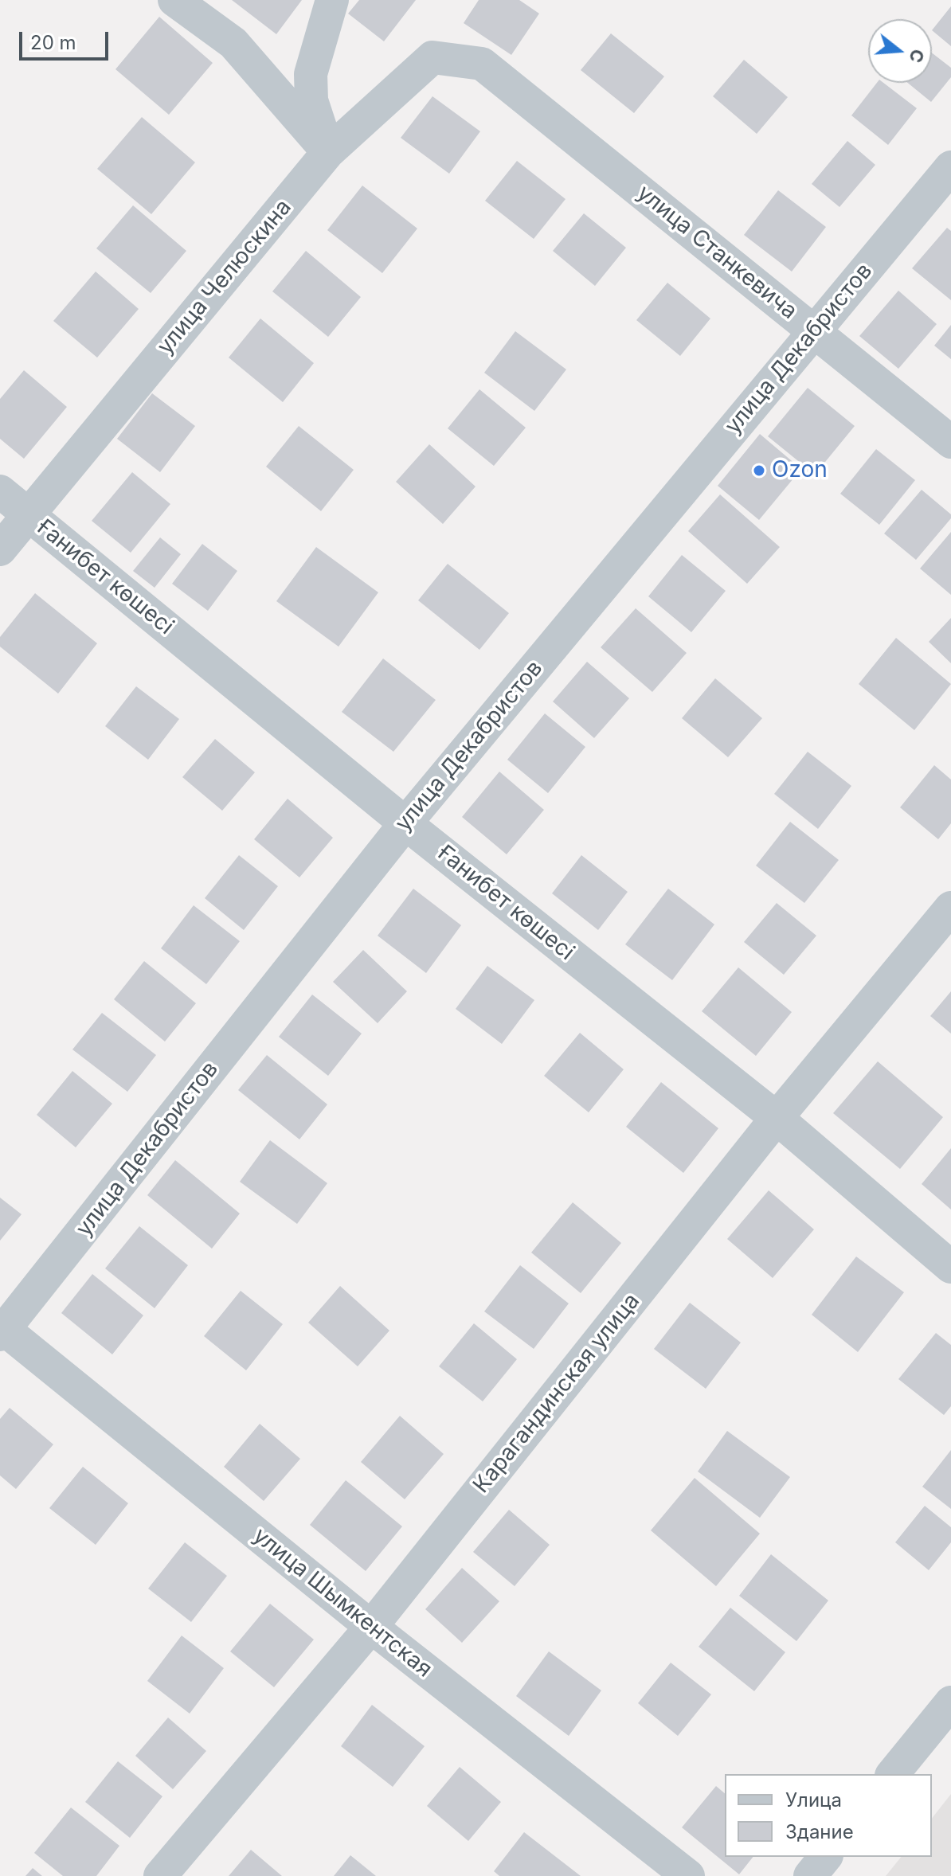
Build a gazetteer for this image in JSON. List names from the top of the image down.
{
  "streets": {
    "street": [
      "улица Станкевича",
      "улица Челюскина",
      "улица Декабристов",
      "Ғанибет көшесі",
      "Карагандинская улица",
      "улица Шымкентская"
    ]
  },
  "crossings": [
    ["улица Станкевича", "улица Челюскина"],
    ["улица Станкевича", "улица Декабристов"],
    ["улица Челюскина", "Ғанибет көшесі"],
    ["улица Декабристов", "Ғанибет көшесі"],
    ["улица Декабристов", "улица Шымкентская"],
    ["Ғанибет көшесі", "Карагандинская улица"],
    ["Карагандинская улица", "улица Шымкентская"]
  ],
  "places": ["Ozon"],
  "legend": ["Улица", "Здание"],
  "scale_bar": "20 m",
  "north": "right"
}
